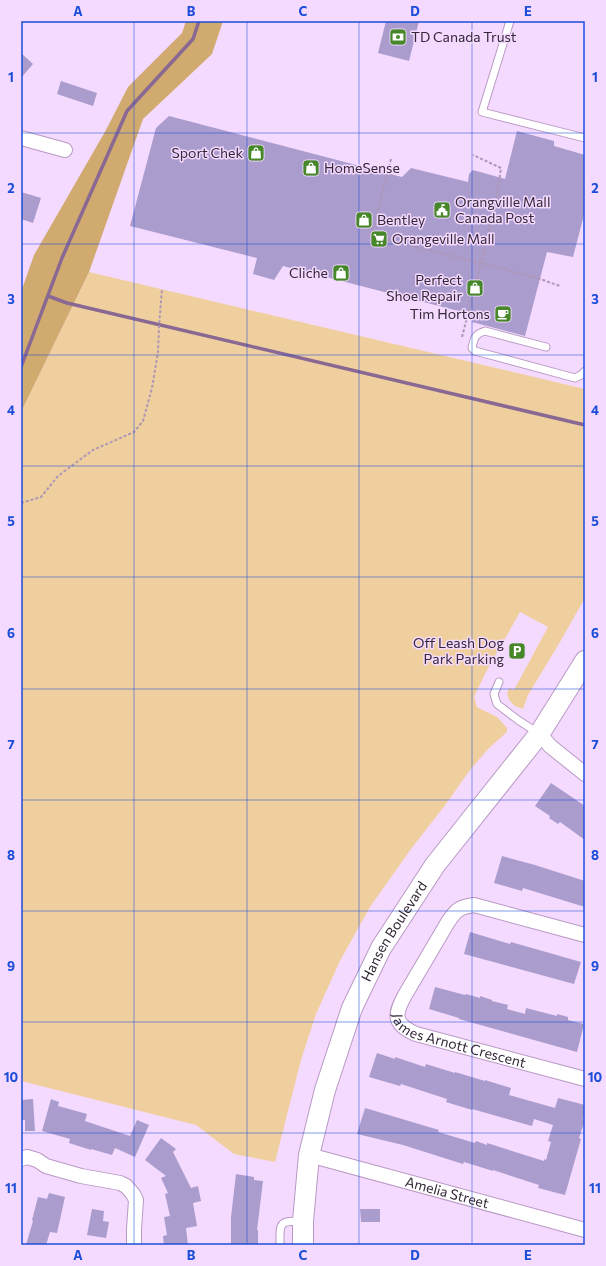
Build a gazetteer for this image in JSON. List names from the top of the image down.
{
  "streets": {
    "street": ["Hansen Boulevard", "James Arnott Crescent", "Amelia Street"]
  },
  "crossings": [
    ["Hansen Boulevard", "Amelia Street"]
  ],
  "places": {
    "bank": ["TD Canada Trust"],
    "shop": [
      "Sport Chek",
      "HomeSense",
      "Bentley",
      "Cliche",
      "Perfect Shoe Repair"
    ],
    "public building": ["Orangville Mall Canada Post"],
    "supermarket": ["Orangeville Mall"],
    "cafe": ["Tim Hortons"],
    "parking": ["Off Leash Dog Park Parking"]
  },
  "grid": {
    "columns": [
      "A",
      "B",
      "C",
      "D",
      "E"
    ],
    "rows": [
      "1",
      "2",
      "3",
      "4",
      "5",
      "6",
      "7",
      "8",
      "9",
      "10",
      "11"
    ]
  }
}
